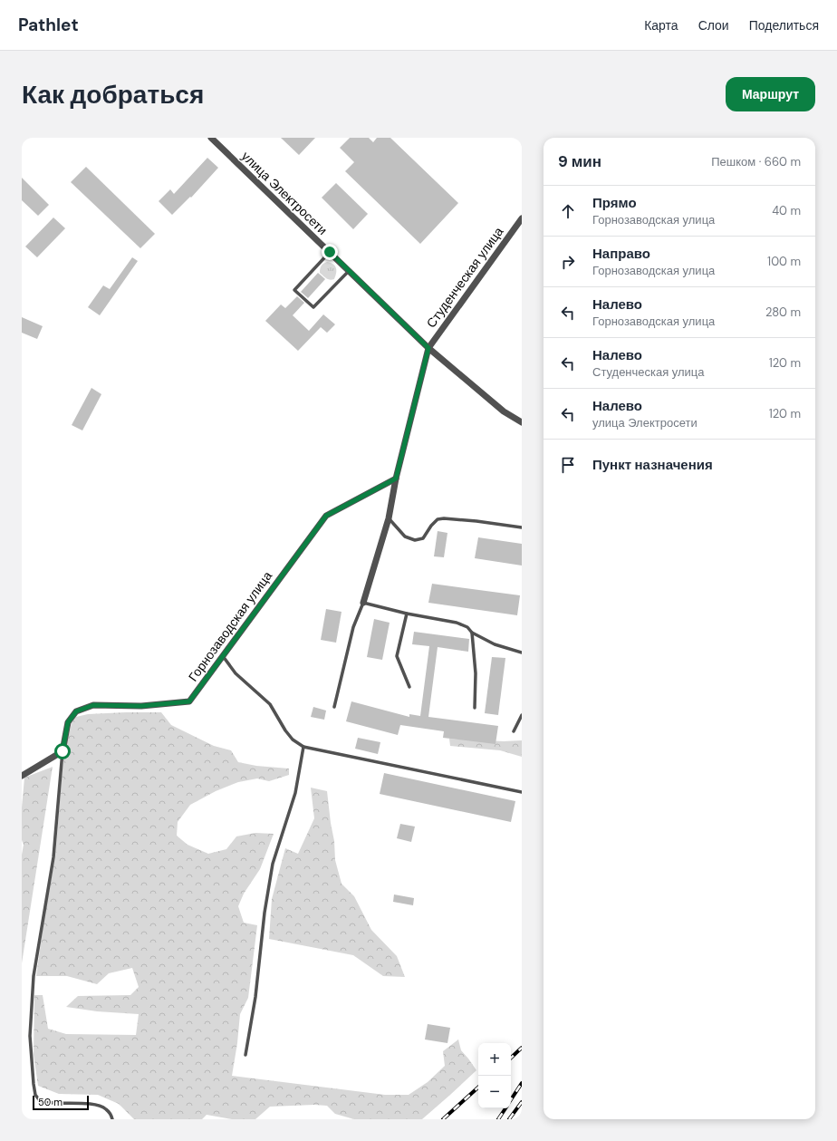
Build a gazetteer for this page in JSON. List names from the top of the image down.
{
  "streets": {
    "street": ["улица Электросети", "Студенческая улица", "Горнозаводская улица"]
  },
  "crossings": [
    ["улица Электросети", "Студенческая улица"],
    ["Студенческая улица", "Горнозаводская улица"]
  ],
  "scale_bar": "50 m",
  "page": {
    "header": "Pathlet",
    "nav": ["Карта", "Слои", "Поделиться"],
    "buttons": "Маршрут",
    "title": "Как добраться",
    "heading": ["9 мин", "Пешком · 660 m"],
    "list": [
      ["Прямо", "Горнозаводская улица", "40 m"],
      ["Направо", "Горнозаводская улица", "100 m"],
      ["Налево", "Горнозаводская улица", "280 m"],
      ["Налево", "Студенческая улица", "120 m"],
      ["Налево", "улица Электросети", "120 m"],
      "Пункт назначения"
    ],
    "map_buttons": ["+", "−"],
    "scale": "50 m"
  }
}
